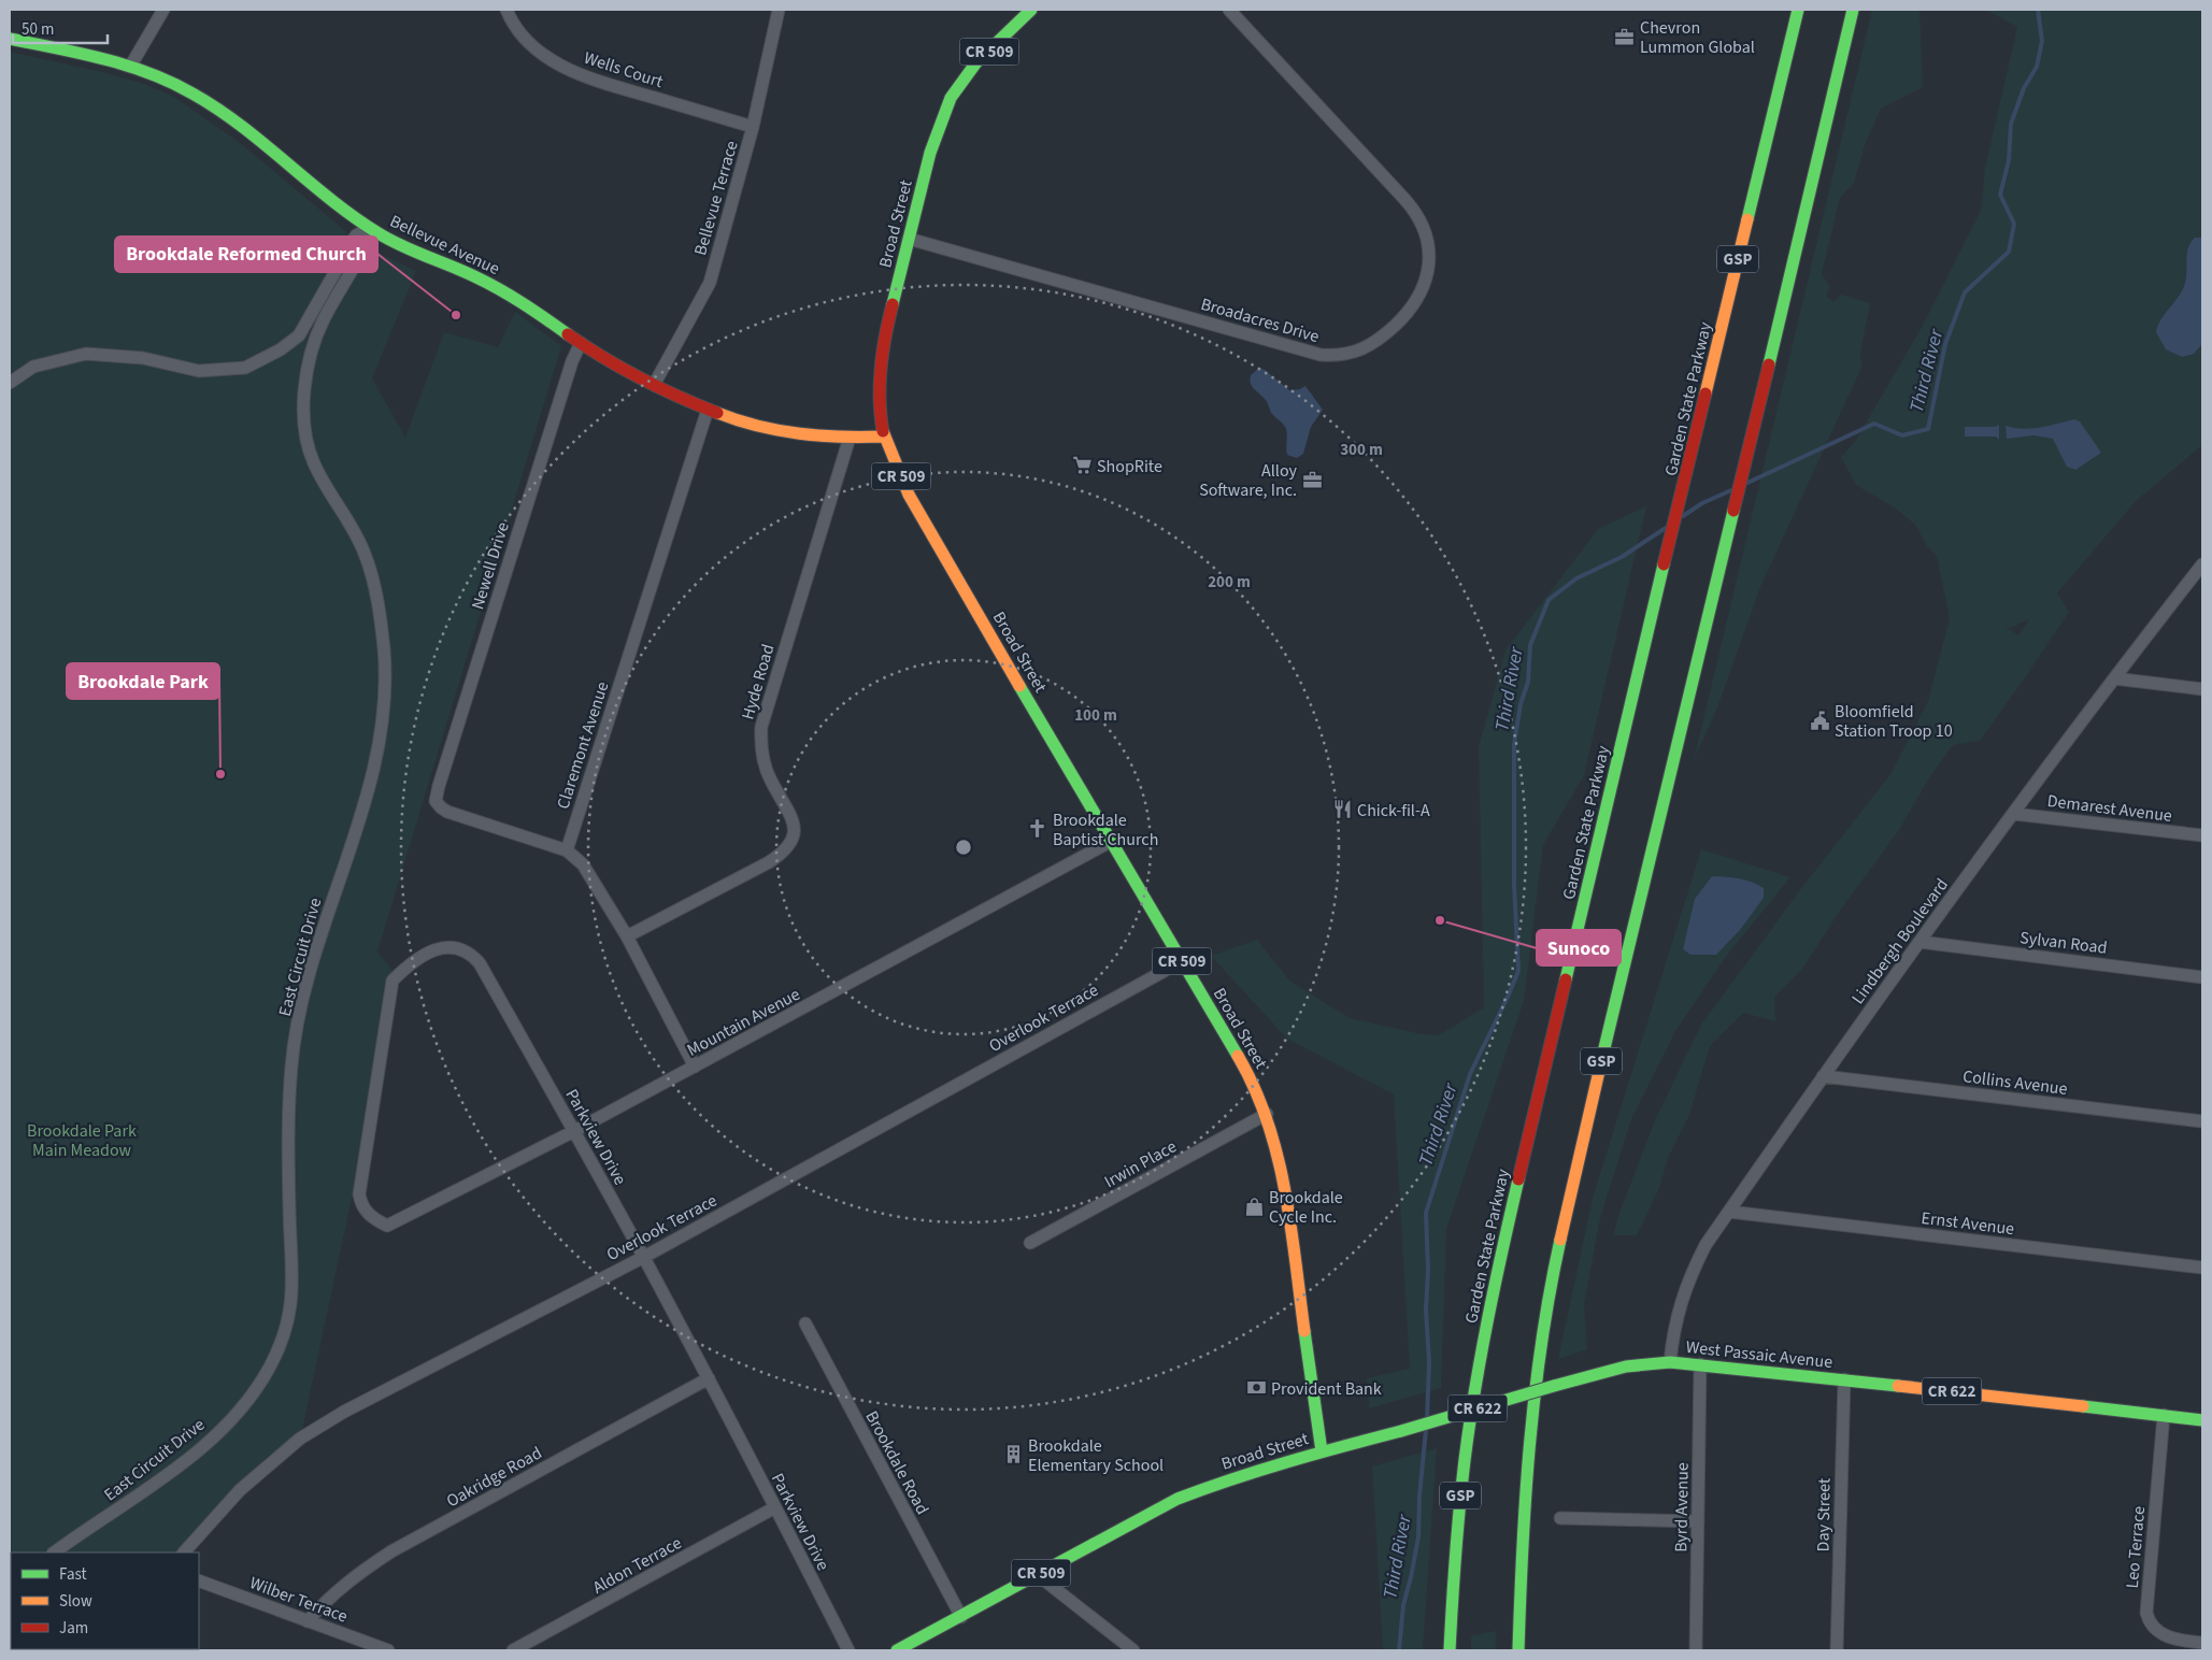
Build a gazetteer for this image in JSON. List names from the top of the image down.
{
  "streets": {
    "main road": [
      "CR 509",
      "Broad Street",
      "Bellevue Avenue",
      "GSP",
      "Garden State Parkway",
      "West Passaic Avenue",
      "CR 622"
    ],
    "street": [
      "Wells Court",
      "Bellevue Terrace",
      "Broadacres Drive",
      "Newell Drive",
      "Hyde Road",
      "Claremont Avenue",
      "Demarest Avenue",
      "Lindbergh Boulevard",
      "Sylvan Road",
      "East Circuit Drive",
      "Overlook Terrace",
      "Mountain Avenue",
      "Collins Avenue",
      "Parkview Drive",
      "Irwin Place",
      "Ernst Avenue",
      "Brookdale Road",
      "Oakridge Road",
      "Byrd Avenue",
      "Day Street",
      "Leo Terrace",
      "Aldon Terrace",
      "Wilber Terrace"
    ]
  },
  "crossings": [
    ["Wells Court", "Bellevue Terrace"],
    ["Bellevue Terrace", "Bellevue Avenue"],
    ["Broad Street", "Bellevue Avenue"],
    ["Broad Street", "Broadacres Drive"],
    ["Broad Street", "Overlook Terrace"],
    ["Broad Street", "Mountain Avenue"],
    ["Broad Street", "Irwin Place"],
    ["Broad Street", "West Passaic Avenue"],
    ["Broad Street", "Brookdale Road"],
    ["Bellevue Avenue", "Newell Drive"],
    ["Bellevue Avenue", "Hyde Road"],
    ["Bellevue Avenue", "Claremont Avenue"],
    ["Bellevue Avenue", "East Circuit Drive"],
    ["Newell Drive", "Claremont Avenue"],
    ["Demarest Avenue", "Lindbergh Boulevard"],
    ["Lindbergh Boulevard", "Sylvan Road"],
    ["Lindbergh Boulevard", "Collins Avenue"],
    ["Lindbergh Boulevard", "Ernst Avenue"],
    ["Lindbergh Boulevard", "West Passaic Avenue"],
    ["Overlook Terrace", "Parkview Drive"],
    ["Mountain Avenue", "Parkview Drive"],
    ["Parkview Drive", "Oakridge Road"],
    ["Parkview Drive", "Aldon Terrace"],
    ["West Passaic Avenue", "Byrd Avenue"],
    ["West Passaic Avenue", "Day Street"],
    ["West Passaic Avenue", "Leo Terrace"],
    ["Oakridge Road", "Wilber Terrace"]
  ],
  "water": ["Third River"],
  "parks": ["Brookdale Park Main Meadow"],
  "places": {
    "office": ["Chevron Lummon Global", "Alloy Software, Inc."],
    "other": ["Brookdale Reformed Church", "Brookdale Park", "Sunoco"],
    "supermarket": ["ShopRite"],
    "public building": ["Bloomfield Station Troop 10"],
    "restaurant": ["Chick-fil-A"],
    "church": ["Brookdale Baptist Church"],
    "shop": ["Brookdale Cycle Inc."],
    "bank": ["Provident Bank"],
    "building": ["Brookdale Elementary School"]
  },
  "legend": ["Fast", "Slow", "Jam"],
  "scale_bar": "50 m",
  "rings": ["300 m", "200 m", "100 m"]
}
